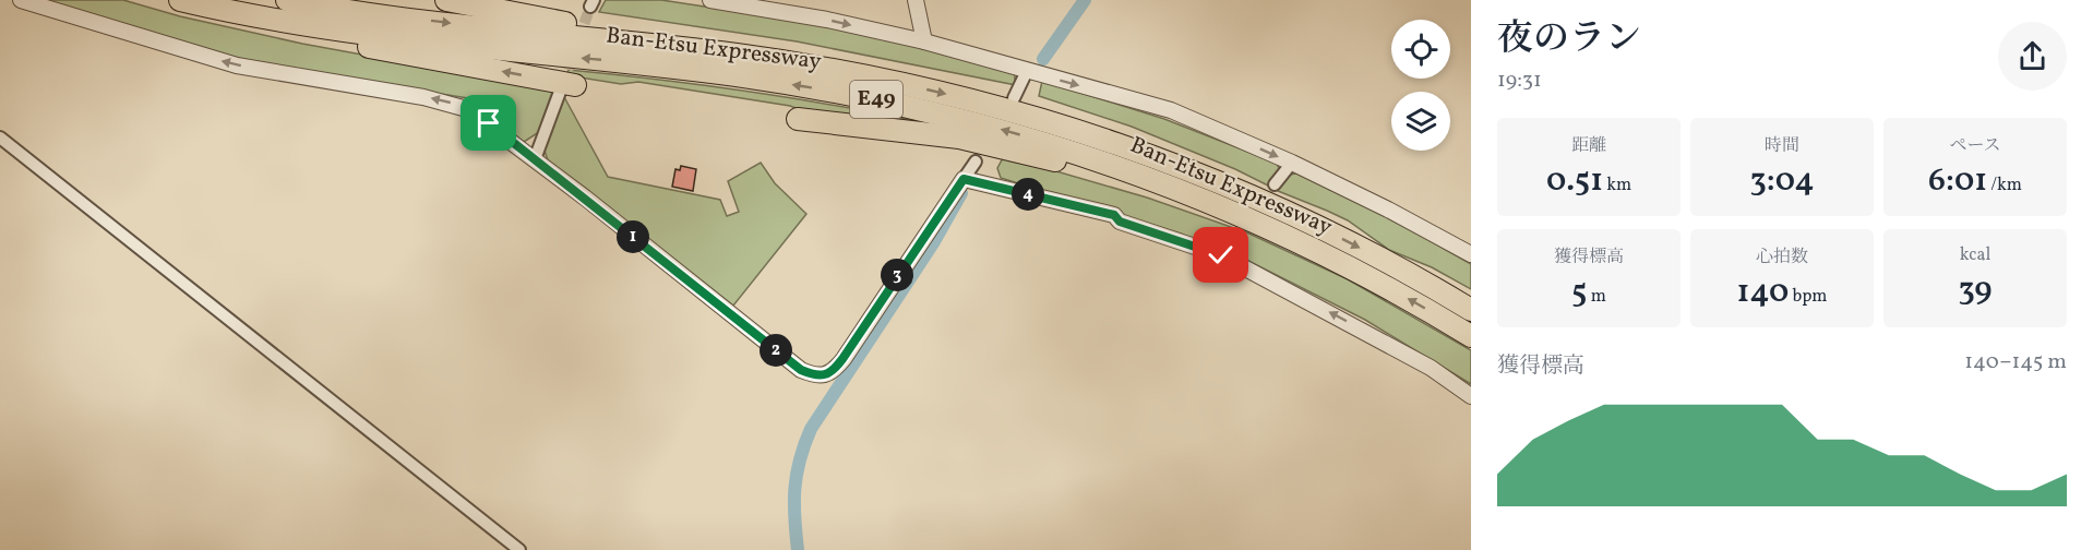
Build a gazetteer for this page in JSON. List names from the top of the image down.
{
  "streets": {
    "highway": ["Ban-Etsu Expressway", "E49"]
  },
  "page": {
    "heading": ["夜のラン", "19:31"],
    "stats": [
      ["距離", "0.51 km"],
      ["時間", "3:04"],
      ["ペース", "6:01 /km"],
      ["獲得標高", "5 m"],
      ["心拍数", "140 bpm"],
      ["kcal", "39"]
    ],
    "pins": [
      "4",
      "1",
      "3",
      "2"
    ],
    "chart": ["獲得標高", "140–145 m"]
  }
}
